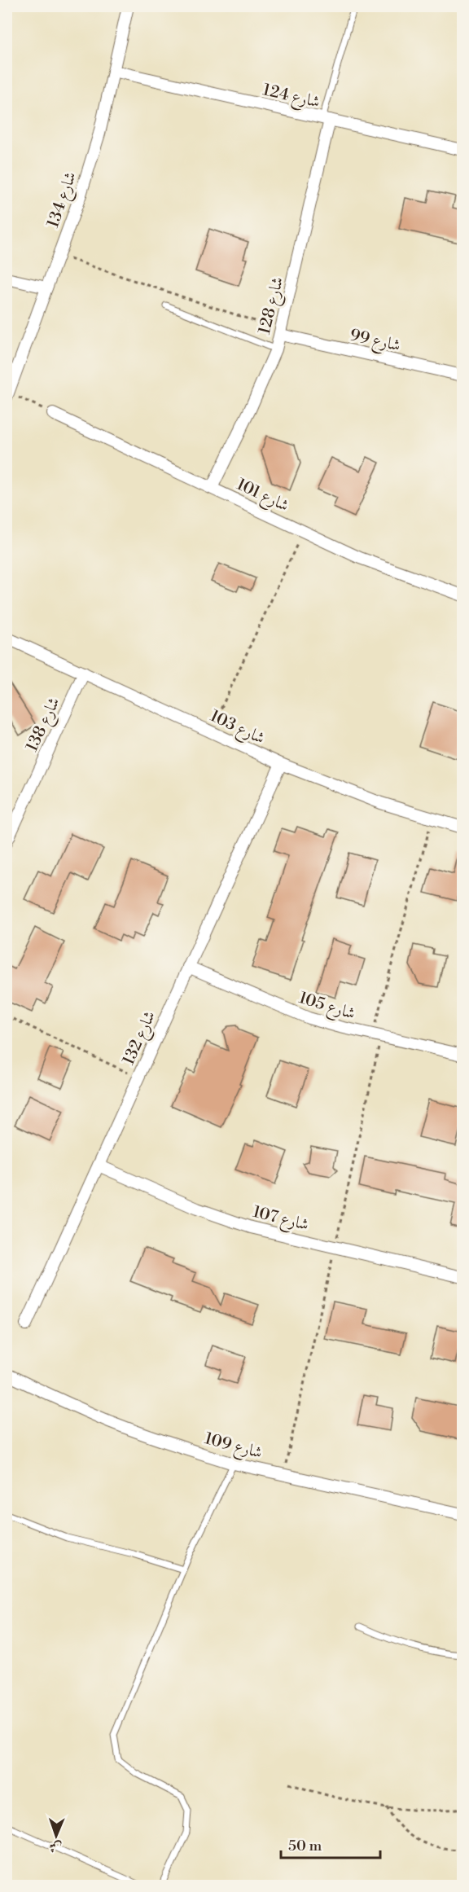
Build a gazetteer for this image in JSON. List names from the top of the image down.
{
  "streets": {
    "street": [
      "شارع 124",
      "شارع 134",
      "شارع 128",
      "شارع 99",
      "شارع 101",
      "شارع 138",
      "شارع 103",
      "شارع 105",
      "شارع 132",
      "شارع 107",
      "شارع 109"
    ]
  },
  "crossings": [
    ["شارع 124", "شارع 134"],
    ["شارع 124", "شارع 128"],
    ["شارع 128", "شارع 99"],
    ["شارع 128", "شارع 101"],
    ["شارع 138", "شارع 103"],
    ["شارع 103", "شارع 132"],
    ["شارع 105", "شارع 132"],
    ["شارع 132", "شارع 107"]
  ],
  "scale_bar": "50 m",
  "north": "bottom"
}
